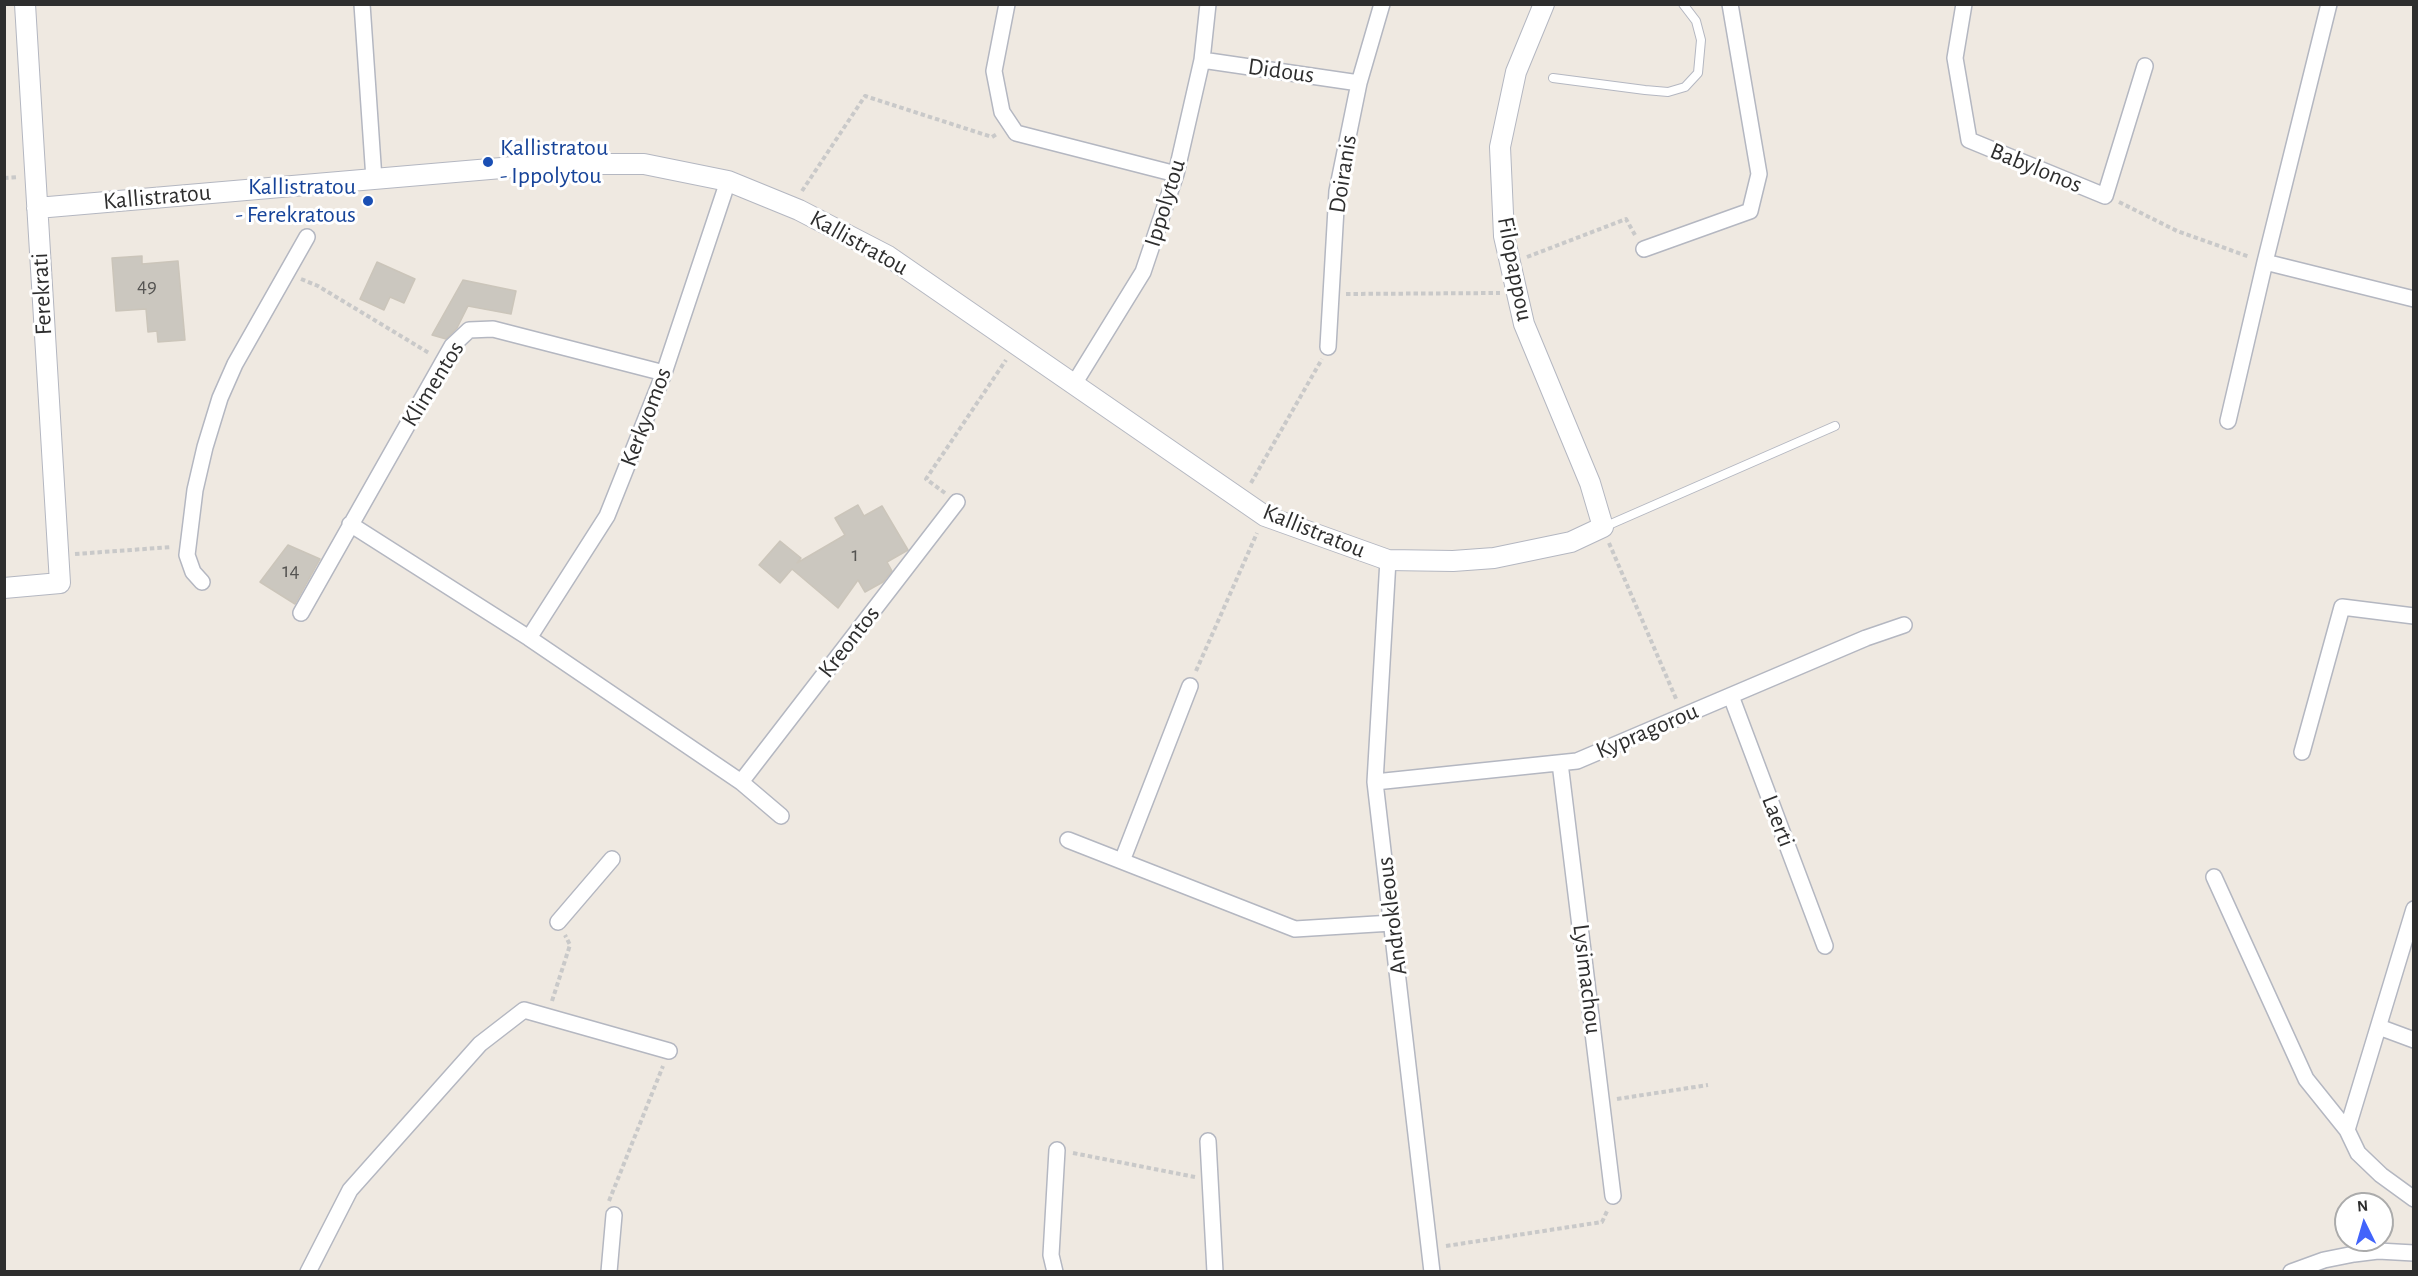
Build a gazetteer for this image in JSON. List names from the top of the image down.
{
  "streets": {
    "street": [
      "Didous",
      "Babylonos",
      "Doiranis",
      "Kallistratou",
      "Ippolytou",
      "Filopappou",
      "Ferekrati",
      "Klimentos",
      "Kerkyomos",
      "Kreontos",
      "Kypragorou",
      "Laerti",
      "Androkleous",
      "Lysimachou"
    ]
  },
  "crossings": [
    ["Didous", "Doiranis"],
    ["Didous", "Ippolytou"],
    ["Kallistratou", "Ippolytou"],
    ["Kallistratou", "Filopappou"],
    ["Kallistratou", "Ferekrati"],
    ["Kallistratou", "Kerkyomos"],
    ["Kallistratou", "Androkleous"],
    ["Klimentos", "Kerkyomos"],
    ["Kypragorou", "Laerti"],
    ["Kypragorou", "Androkleous"],
    ["Kypragorou", "Lysimachou"]
  ],
  "places": ["Kallistratou - Ippolytou", "Kallistratou - Ferekratous"],
  "house_numbers": ["49", "1", "14"],
  "north": "top"
}
